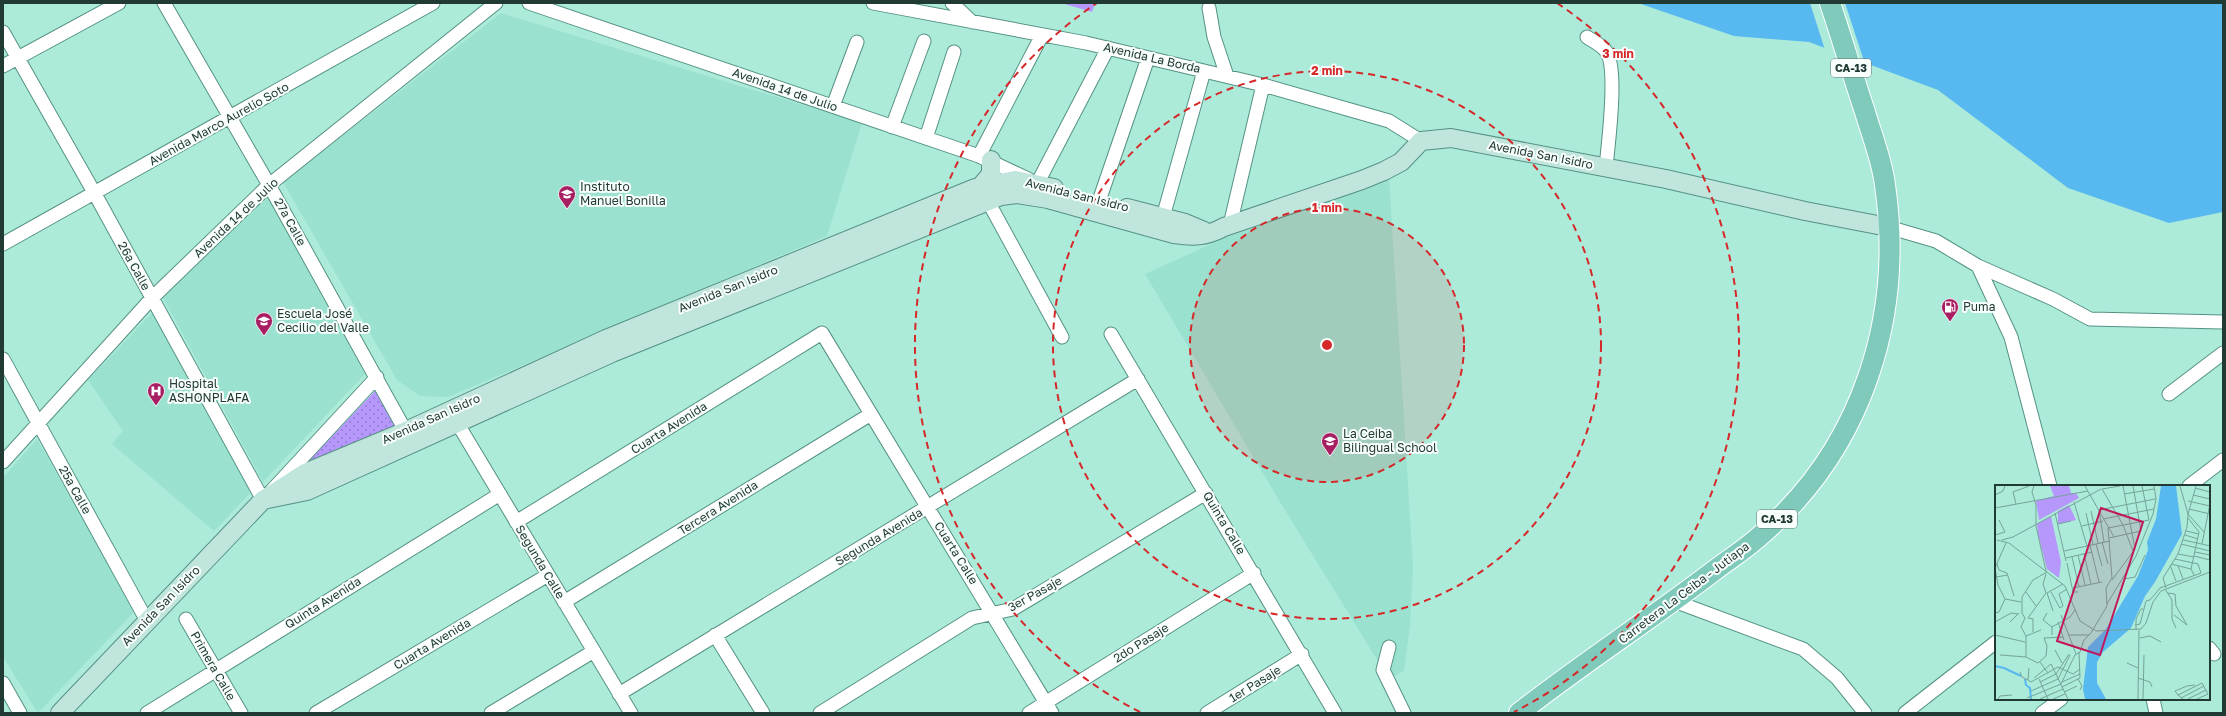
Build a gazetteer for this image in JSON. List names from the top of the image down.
{
  "streets": {
    "main road": ["CA-13", "Carretera La Ceiba - Jutiapa"],
    "street": [
      "Avenida La Borda",
      "Avenida 14 de Julio",
      "Avenida Marco Aurelio Soto",
      "Avenida San Isidro",
      "27a Calle",
      "26a Calle",
      "Cuarta Avenida",
      "25a Calle",
      "Tercera Avenida",
      "Quinta Calle",
      "Segunda Avenida",
      "Cuarta Calle",
      "Segunda Calle",
      "3er Pasaje",
      "Quinta Avenida",
      "2do Pasaje",
      "Primera Calle",
      "1er Pasaje"
    ]
  },
  "crossings": [
    ["Avenida La Borda", "Avenida San Isidro"],
    ["Avenida 14 de Julio", "Avenida San Isidro"],
    ["Avenida 14 de Julio", "27a Calle"],
    ["Avenida 14 de Julio", "26a Calle"],
    ["Avenida 14 de Julio", "25a Calle"],
    ["Avenida Marco Aurelio Soto", "27a Calle"],
    ["Avenida Marco Aurelio Soto", "26a Calle"],
    ["Avenida San Isidro", "27a Calle"],
    ["Avenida San Isidro", "26a Calle"],
    ["Avenida San Isidro", "25a Calle"],
    ["Avenida San Isidro", "Segunda Calle"],
    ["Avenida San Isidro", "Carretera La Ceiba - Jutiapa"],
    ["Cuarta Avenida", "Cuarta Calle"],
    ["Cuarta Avenida", "Segunda Calle"],
    ["Tercera Avenida", "Cuarta Calle"],
    ["Tercera Avenida", "Segunda Calle"],
    ["Quinta Calle", "Segunda Avenida"],
    ["Quinta Calle", "3er Pasaje"],
    ["Quinta Calle", "2do Pasaje"],
    ["Quinta Calle", "1er Pasaje"],
    ["Segunda Avenida", "Cuarta Calle"],
    ["Segunda Avenida", "Segunda Calle"],
    ["Cuarta Calle", "3er Pasaje"],
    ["Cuarta Calle", "2do Pasaje"],
    ["Segunda Calle", "Quinta Avenida"],
    ["Quinta Avenida", "Primera Calle"]
  ],
  "places": {
    "school or university": ["Instituto Manuel Bonilla", "Escuela José Cecilio del Valle", "La Ceiba Bilingual School"],
    "fuel station": ["Puma"],
    "hospital": ["Hospital ASHONPLAFA"]
  },
  "rings": ["3 min", "2 min", "1 min"]
}
